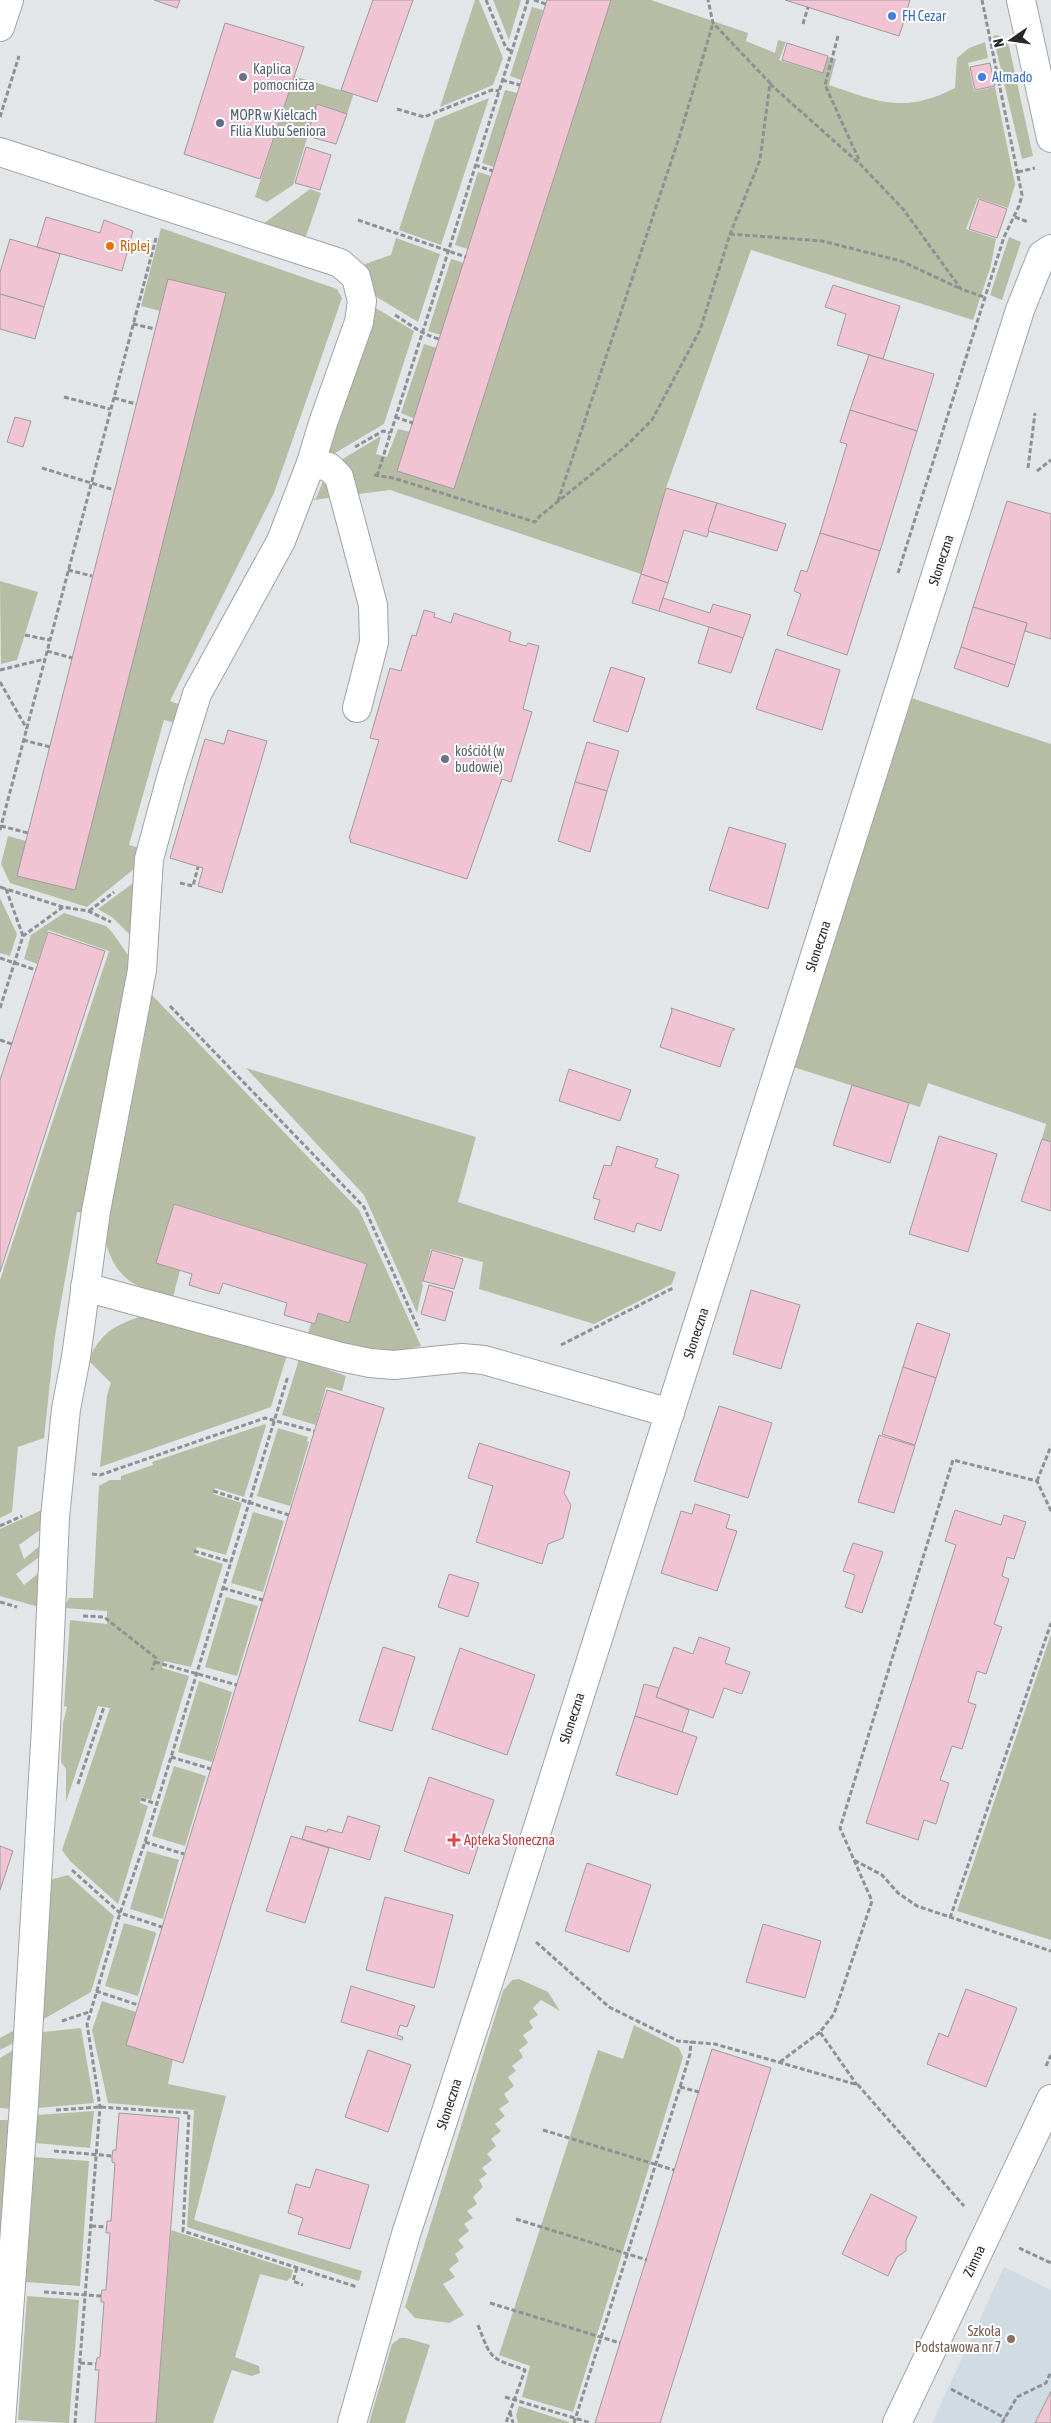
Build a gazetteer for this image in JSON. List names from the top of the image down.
{
  "streets": {
    "street": ["Słoneczna", "Zimna"]
  },
  "places": {
    "other": [
      "FH Cezar",
      "Kaplica pomocnicza",
      "Almado",
      "MOPR w Kielcach Filia Klubu Seniora",
      "Riplej",
      "kościół (w budowie)",
      "Szkoła Podstawowa nr 7"
    ],
    "health": ["Apteka Słoneczna"]
  },
  "north": "left"
}
